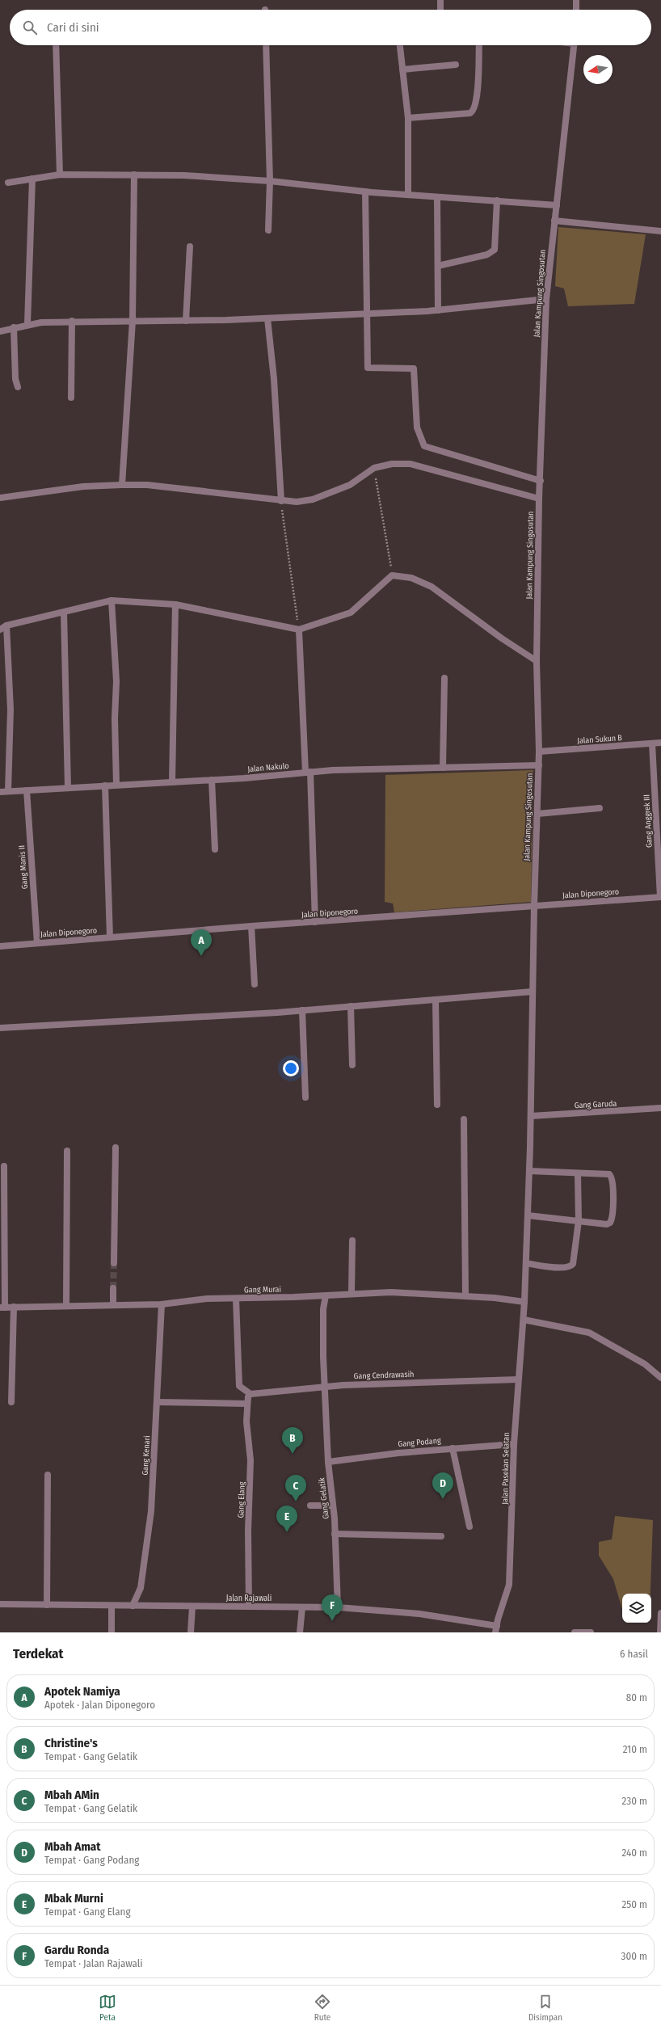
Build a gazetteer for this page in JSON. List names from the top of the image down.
{
  "streets": {
    "street": [
      "Jalan Kampung Singosutan",
      "Jalan Sukun B",
      "Jalan Nakulo",
      "Gang Anggrek III",
      "Gang Manis II",
      "Jalan Diponegoro",
      "Gang Garuda",
      "Gang Murai",
      "Gang Cendrawasih",
      "Gang Podang",
      "Gang Kenari",
      "Jalan Pasekan Selatan",
      "Gang Gelatik",
      "Gang Elang",
      "Jalan Rajawali"
    ]
  },
  "crossings": [
    ["Jalan Kampung Singosutan", "Jalan Sukun B"],
    ["Jalan Kampung Singosutan", "Jalan Nakulo"],
    ["Jalan Kampung Singosutan", "Jalan Diponegoro"],
    ["Jalan Kampung Singosutan", "Gang Garuda"],
    ["Jalan Kampung Singosutan", "Jalan Pasekan Selatan"],
    ["Jalan Sukun B", "Gang Anggrek III"],
    ["Jalan Nakulo", "Gang Manis II"],
    ["Gang Anggrek III", "Jalan Diponegoro"],
    ["Gang Manis II", "Jalan Diponegoro"],
    ["Gang Garuda", "Jalan Pasekan Selatan"],
    ["Gang Murai", "Gang Kenari"],
    ["Gang Murai", "Jalan Pasekan Selatan"],
    ["Gang Murai", "Gang Gelatik"],
    ["Gang Cendrawasih", "Jalan Pasekan Selatan"],
    ["Gang Cendrawasih", "Gang Gelatik"],
    ["Gang Cendrawasih", "Gang Elang"],
    ["Gang Podang", "Jalan Pasekan Selatan"],
    ["Gang Podang", "Gang Gelatik"],
    ["Gang Kenari", "Jalan Rajawali"],
    ["Jalan Pasekan Selatan", "Jalan Rajawali"],
    ["Gang Gelatik", "Jalan Rajawali"],
    ["Gang Elang", "Jalan Rajawali"]
  ],
  "north": "left",
  "page": {
    "search": "Cari di sini",
    "pins": [
      "A",
      "B",
      "D",
      "C",
      "E",
      "F"
    ],
    "heading": ["Terdekat", "6 hasil"],
    "list": [
      {
        "mark": "A",
        "name": "Apotek Namiya",
        "note": "Apotek · Jalan Diponegoro",
        "value": "80 m"
      },
      {
        "mark": "B",
        "name": "Christine's",
        "note": "Tempat · Gang Gelatik",
        "value": "210 m"
      },
      {
        "mark": "C",
        "name": "Mbah AMin",
        "note": "Tempat · Gang Gelatik",
        "value": "230 m"
      },
      {
        "mark": "D",
        "name": "Mbah Amat",
        "note": "Tempat · Gang Podang",
        "value": "240 m"
      },
      {
        "mark": "E",
        "name": "Mbak Murni",
        "note": "Tempat · Gang Elang",
        "value": "250 m"
      },
      {
        "mark": "F",
        "name": "Gardu Ronda",
        "note": "Tempat · Jalan Rajawali",
        "value": "300 m"
      }
    ],
    "nav": ["Peta", "Rute", "Disimpan"]
  }
}
